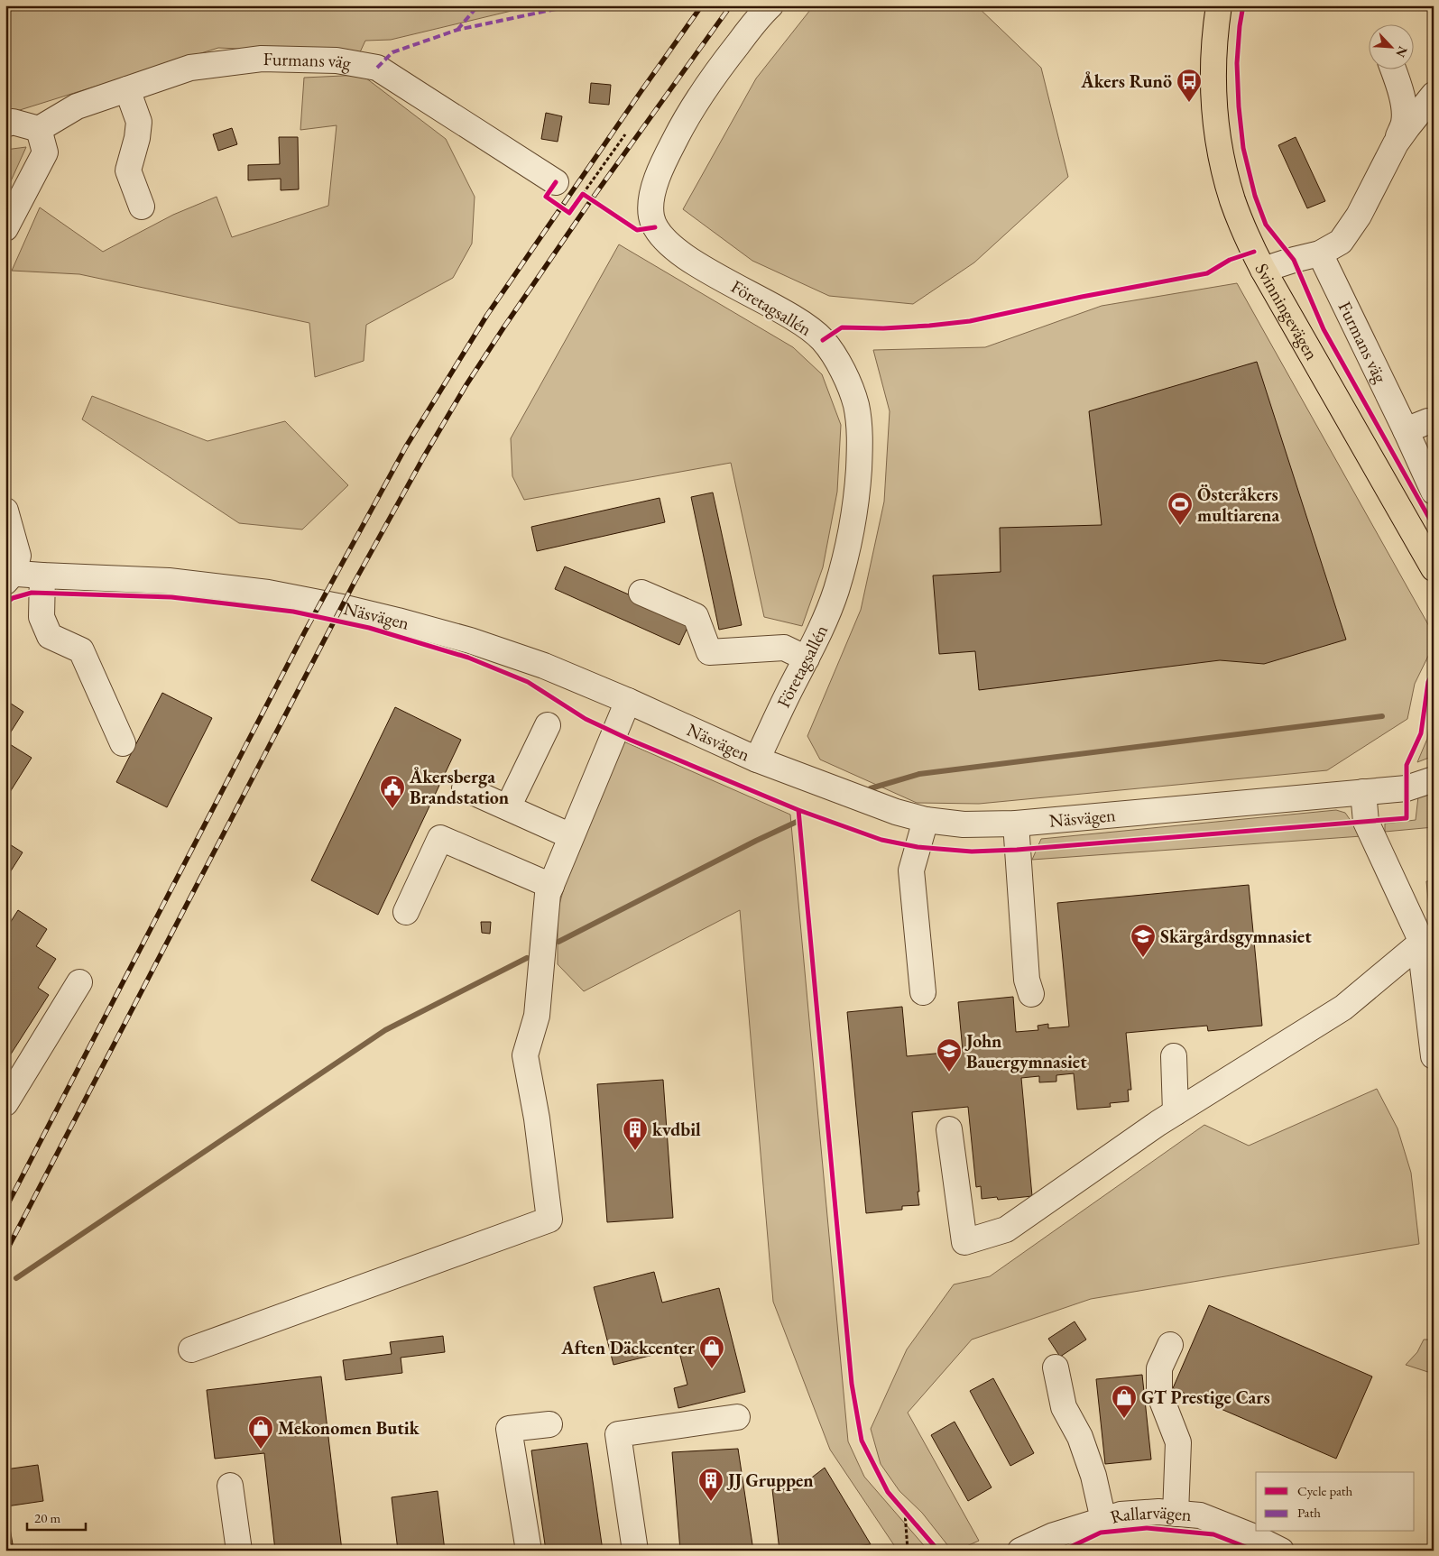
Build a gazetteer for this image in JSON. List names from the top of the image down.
{
  "streets": {
    "main road": ["Svinningevägen"],
    "street": [
      "Furmans väg",
      "Företagsallén",
      "Näsvägen",
      "Rallarvägen"
    ]
  },
  "crossings": [
    ["Företagsallén", "Näsvägen"]
  ],
  "places": {
    "bus stop": ["Åkers Runö"],
    "sports": ["Österåkers multiarena"],
    "public building": ["Åkersberga Brandstation"],
    "school or university": ["Skärgårdsgymnasiet", "John Bauergymnasiet"],
    "building": ["kvdbil", "JJ Gruppen"],
    "shop": ["Aften Däckcenter", "GT Prestige Cars", "Mekonomen Butik"]
  },
  "legend": ["Cycle path", "Path"],
  "scale_bar": "20 m",
  "north": "bottom right"
}
